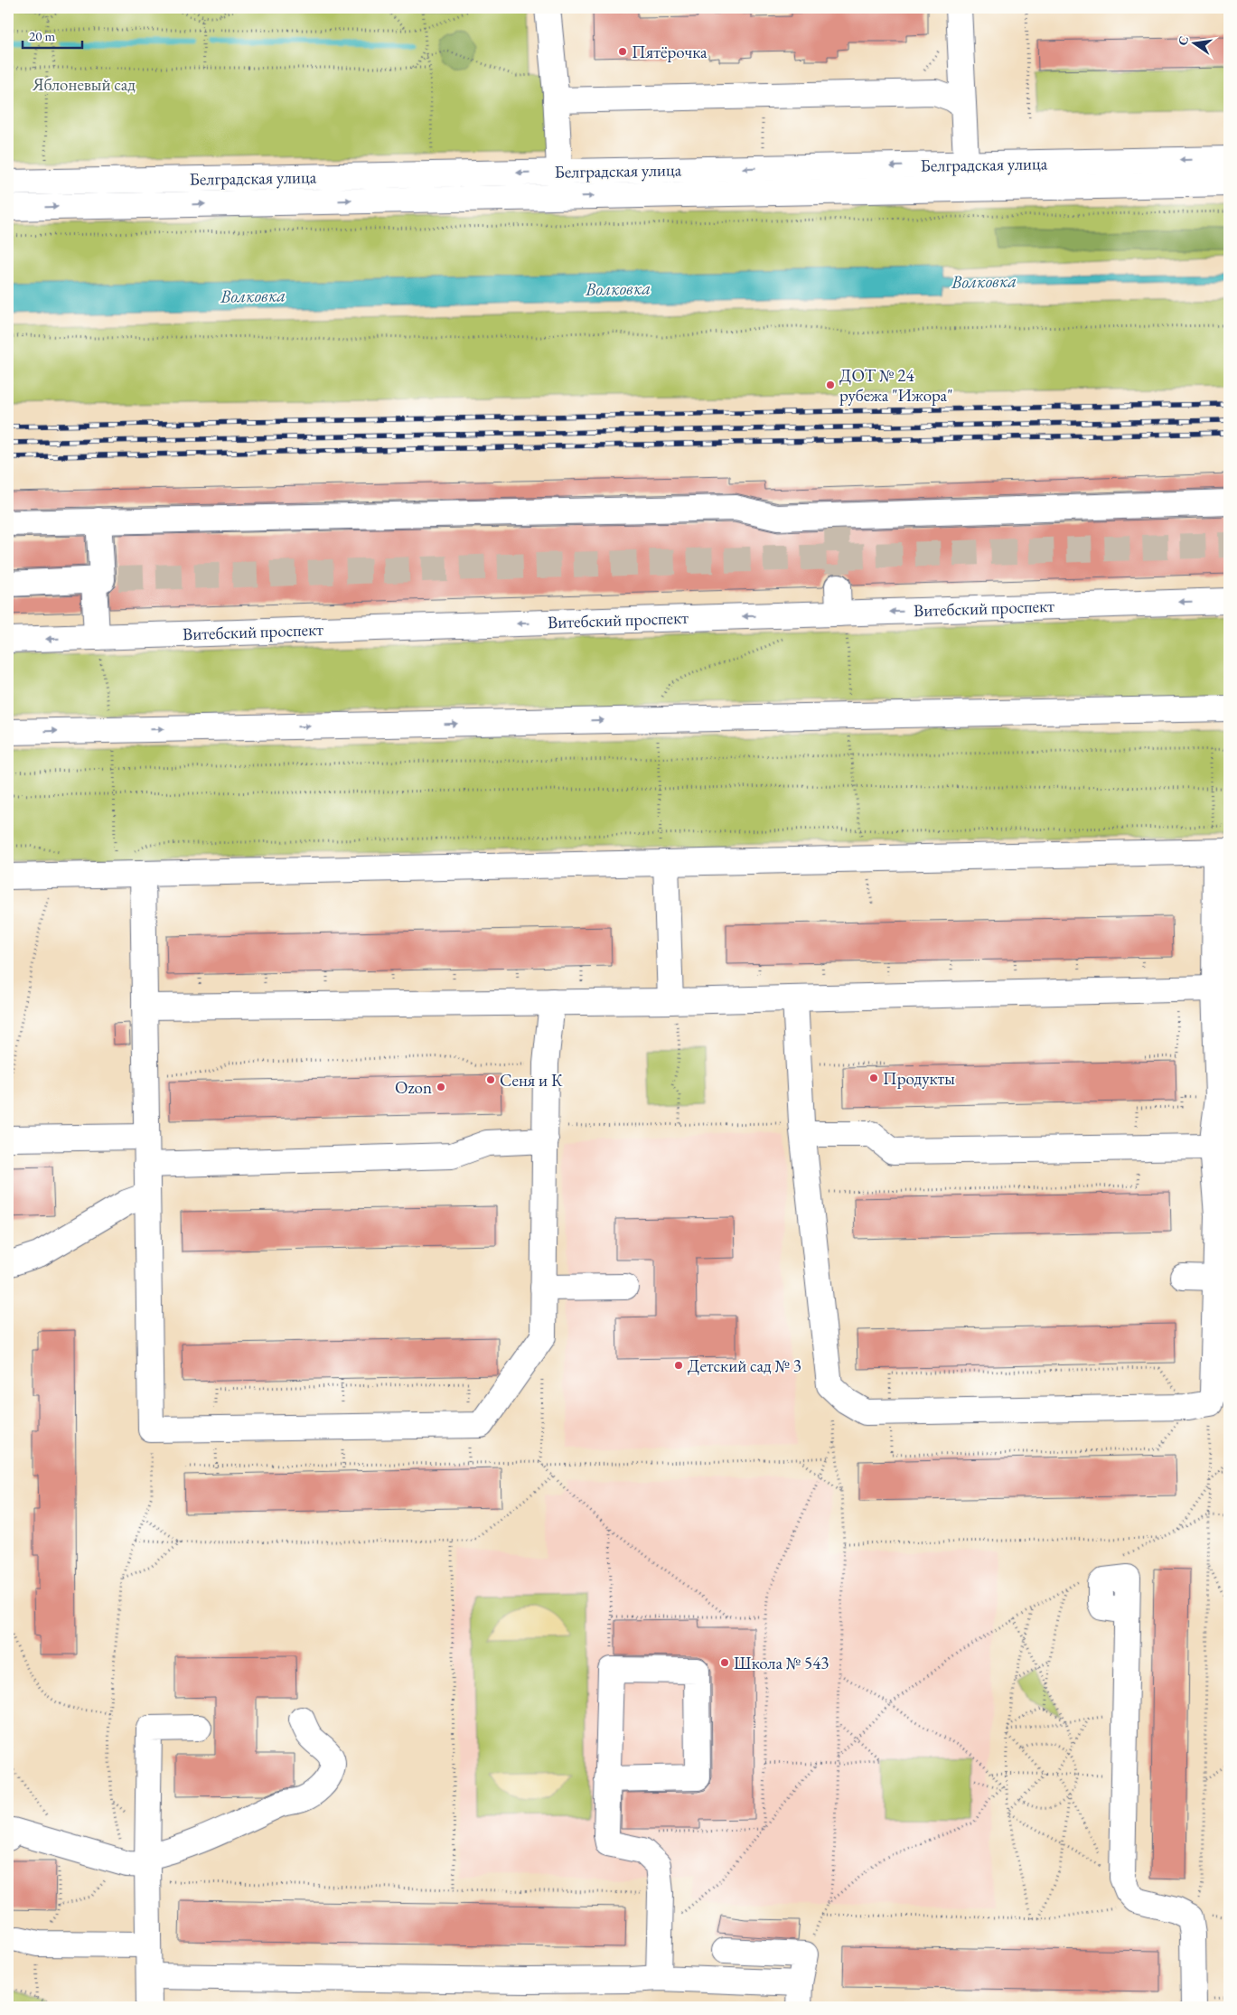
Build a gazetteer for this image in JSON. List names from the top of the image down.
{
  "streets": {
    "street": ["Белградская улица", "Витебский проспект"]
  },
  "water": ["Волковка"],
  "parks": ["Яблоневый сад"],
  "places": [
    "Пятёрочка",
    "ДОТ № 24 рубежа \"Ижора\"",
    "Продукты",
    "Сеня и К",
    "Ozon",
    "Детский сад № 3",
    "Школа № 543"
  ],
  "scale_bar": "20 m",
  "north": "left"
}
